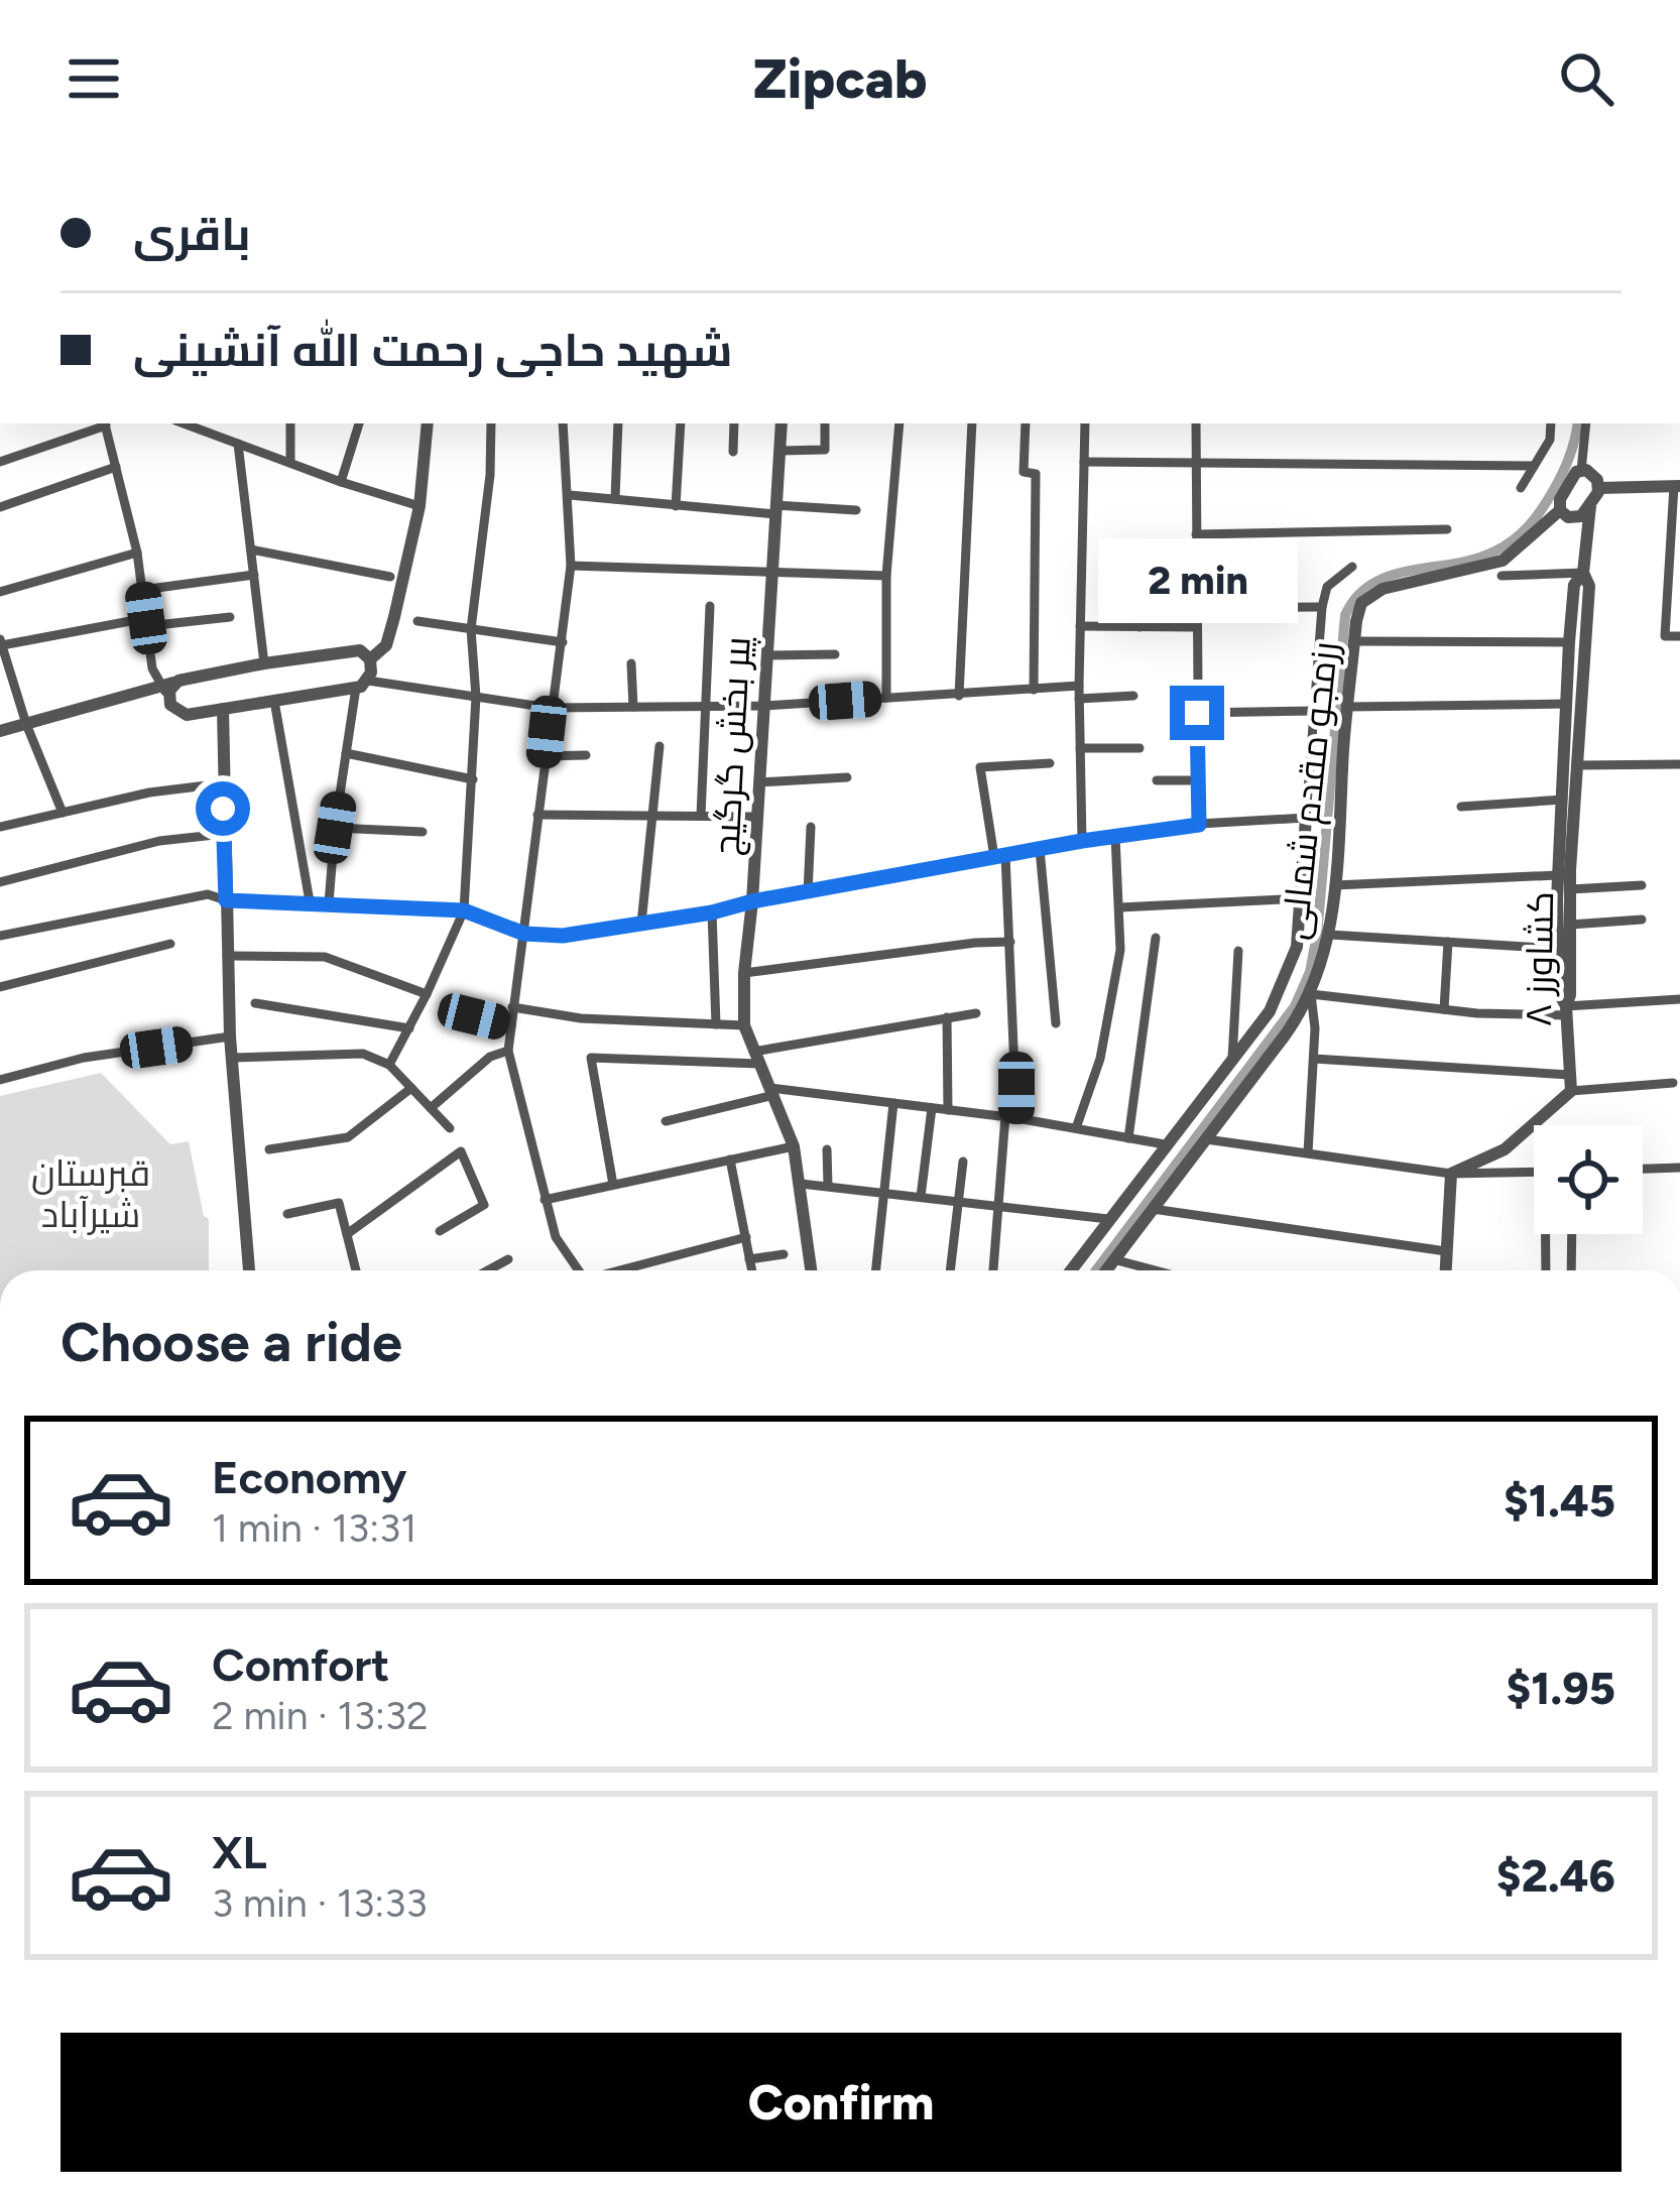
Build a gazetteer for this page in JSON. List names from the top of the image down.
{
  "streets": {
    "street": ["پیر بخش گرگیج", "رزمجو مقدم شمالی", "کشاورز ۸"]
  },
  "parks": ["قبرستان شیرآباد"],
  "page": {
    "header": "Zipcab",
    "banner": ["باقری", "شهید حاجی رحمت الله آنشینی"],
    "bubble": "2 min",
    "heading": "Choose a ride",
    "list": [
      {
        "name": "Economy",
        "note": "1 min · 13:31",
        "value": "$1.45"
      },
      {
        "name": "Comfort",
        "note": "2 min · 13:32",
        "value": "$1.95"
      },
      {
        "name": "XL",
        "note": "3 min · 13:33",
        "value": "$2.46"
      }
    ],
    "buttons": "Confirm"
  }
}
